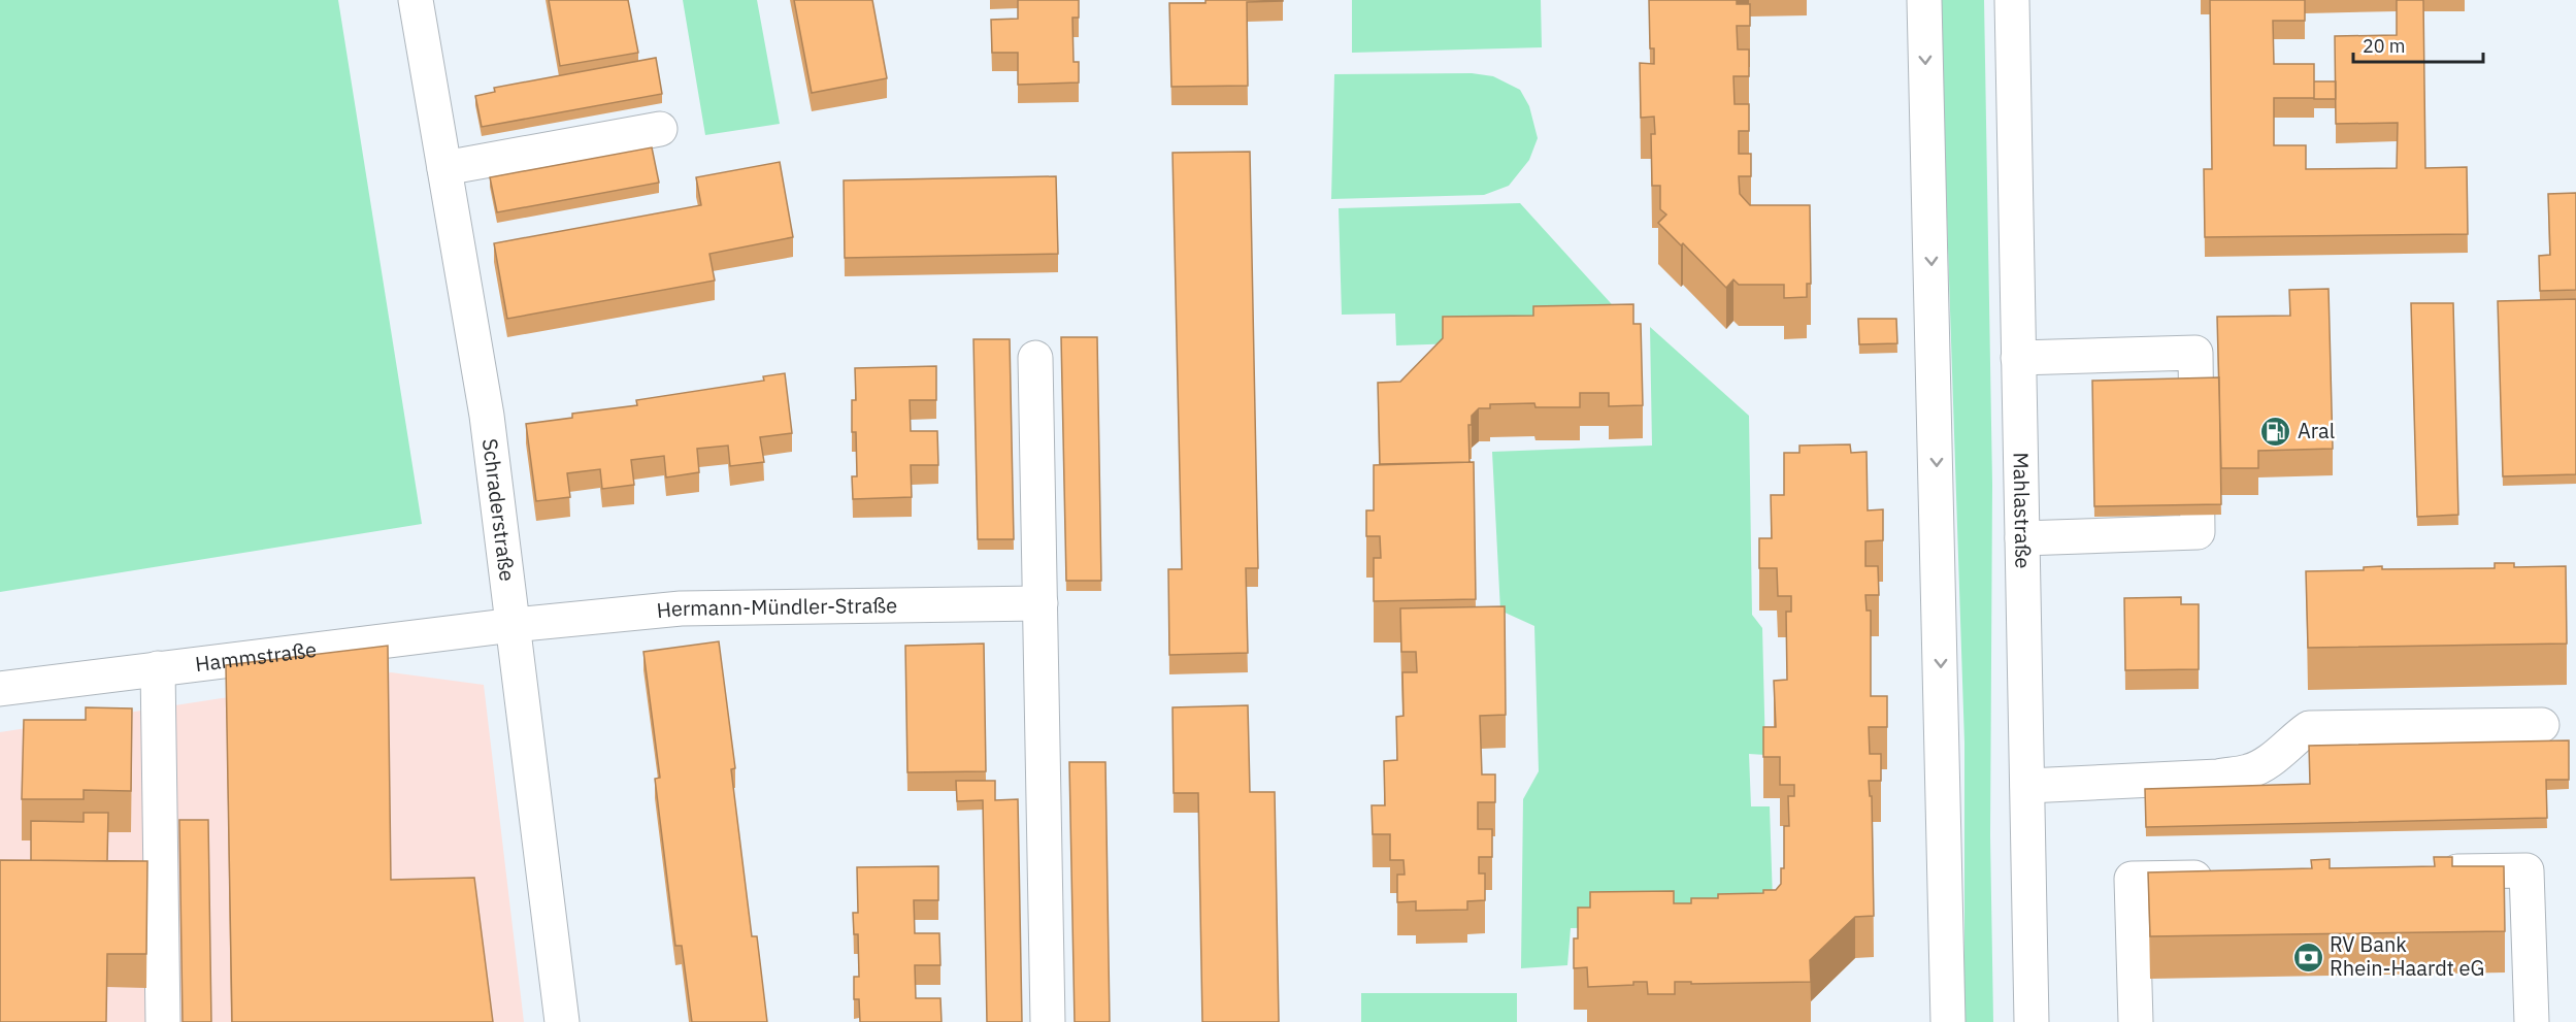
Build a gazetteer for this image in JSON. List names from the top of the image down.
{
  "streets": {
    "street": [
      "Schraderstraße",
      "Mahlastraße",
      "Hermann-Mündler-Straße",
      "Hammstraße"
    ]
  },
  "crossings": [
    ["Schraderstraße", "Hermann-Mündler-Straße"],
    ["Schraderstraße", "Hammstraße"],
    ["Hermann-Mündler-Straße", "Hammstraße"]
  ],
  "places": {
    "fuel station": ["Aral"],
    "bank": ["RV Bank Rhein-Haardt eG"]
  },
  "scale_bar": "20 m"
}
